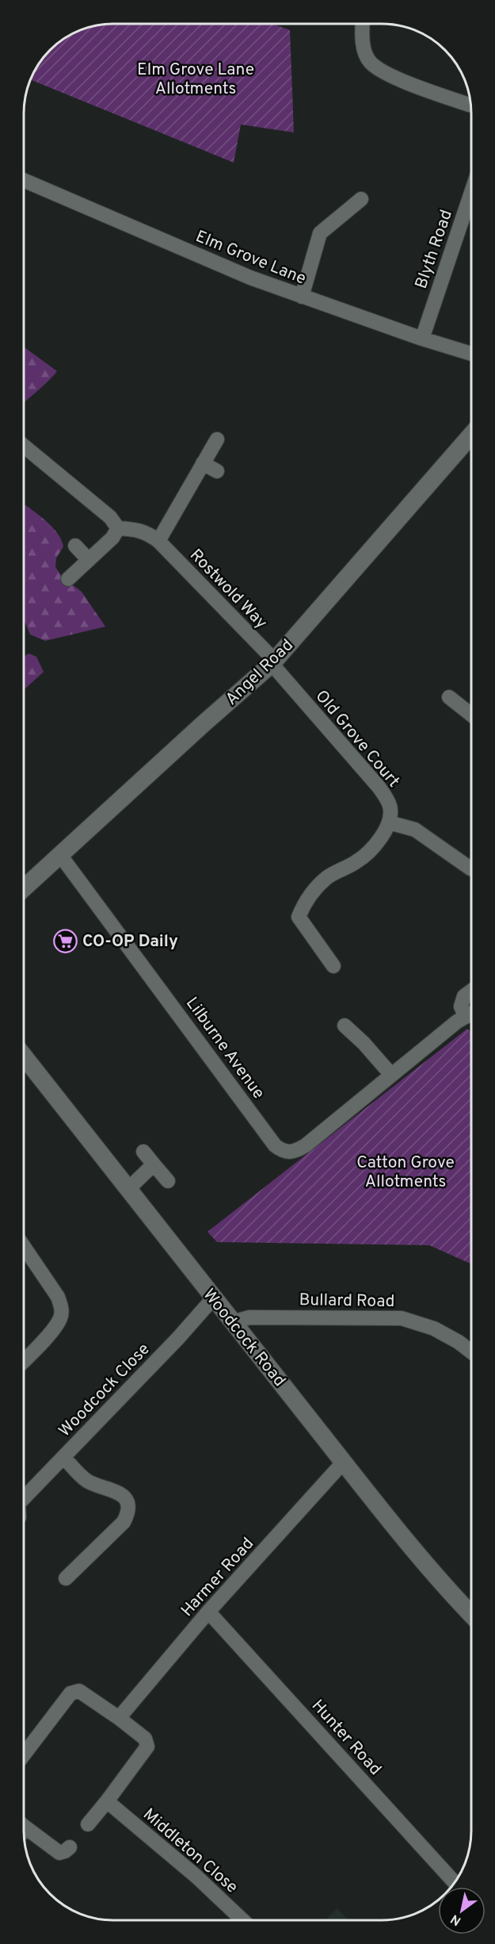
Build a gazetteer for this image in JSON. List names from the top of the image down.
{
  "streets": {
    "street": [
      "Blyth Road",
      "Elm Grove Lane",
      "Rostwold Way",
      "Angel Road",
      "Old Grove Court",
      "Lilburne Avenue",
      "Bullard Road",
      "Woodcock Road",
      "Woodcock Close",
      "Harmer Road",
      "Hunter Road",
      "Middleton Close"
    ]
  },
  "crossings": [
    ["Blyth Road", "Elm Grove Lane"],
    ["Rostwold Way", "Angel Road"],
    ["Rostwold Way", "Old Grove Court"],
    ["Angel Road", "Old Grove Court"],
    ["Angel Road", "Lilburne Avenue"],
    ["Bullard Road", "Woodcock Road"],
    ["Woodcock Road", "Woodcock Close"],
    ["Woodcock Road", "Harmer Road"],
    ["Harmer Road", "Hunter Road"]
  ],
  "parks": ["Elm Grove Lane Allotments", "Catton Grove Allotments"],
  "places": {
    "supermarket": ["CO-OP Daily"]
  },
  "north": "bottom left"
}
